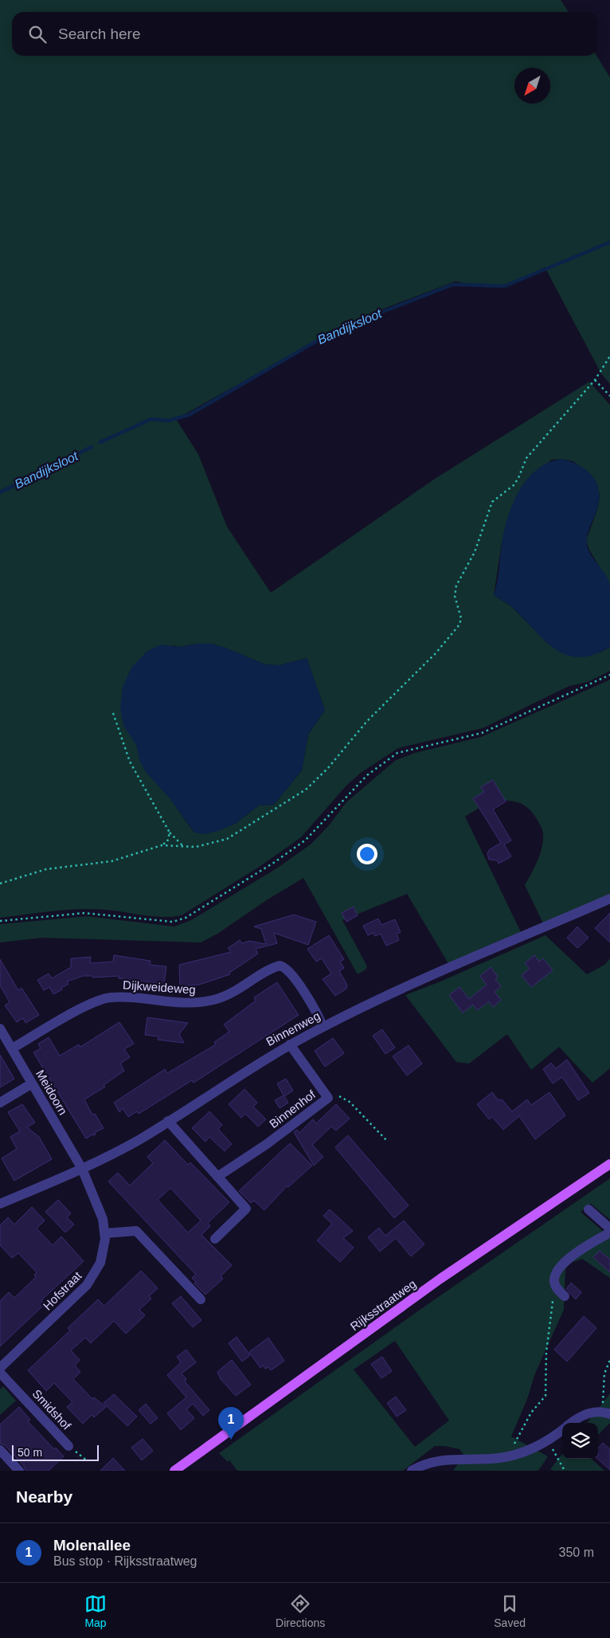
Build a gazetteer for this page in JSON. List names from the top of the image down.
{
  "streets": {
    "main road": ["Rijksstraatweg"],
    "street": [
      "Dijkweideweg",
      "Binnenweg",
      "Meidoorn",
      "Binnenhof",
      "Hofstraat",
      "Smidshof"
    ]
  },
  "crossings": [
    ["Dijkweideweg", "Binnenweg"],
    ["Dijkweideweg", "Meidoorn"],
    ["Binnenweg", "Meidoorn"],
    ["Binnenweg", "Binnenhof"],
    ["Binnenweg", "Hofstraat"],
    ["Meidoorn", "Hofstraat"]
  ],
  "water": ["Bandijksloot"],
  "scale_bar": "50 m",
  "north": "bottom left",
  "page": {
    "search": "Search here",
    "pins": "1",
    "scale": "50 m",
    "heading": "Nearby",
    "list": [
      {
        "mark": "1",
        "name": "Molenallee",
        "note": "Bus stop · Rijksstraatweg",
        "value": "350 m"
      }
    ],
    "nav": ["Map", "Directions", "Saved"]
  }
}
